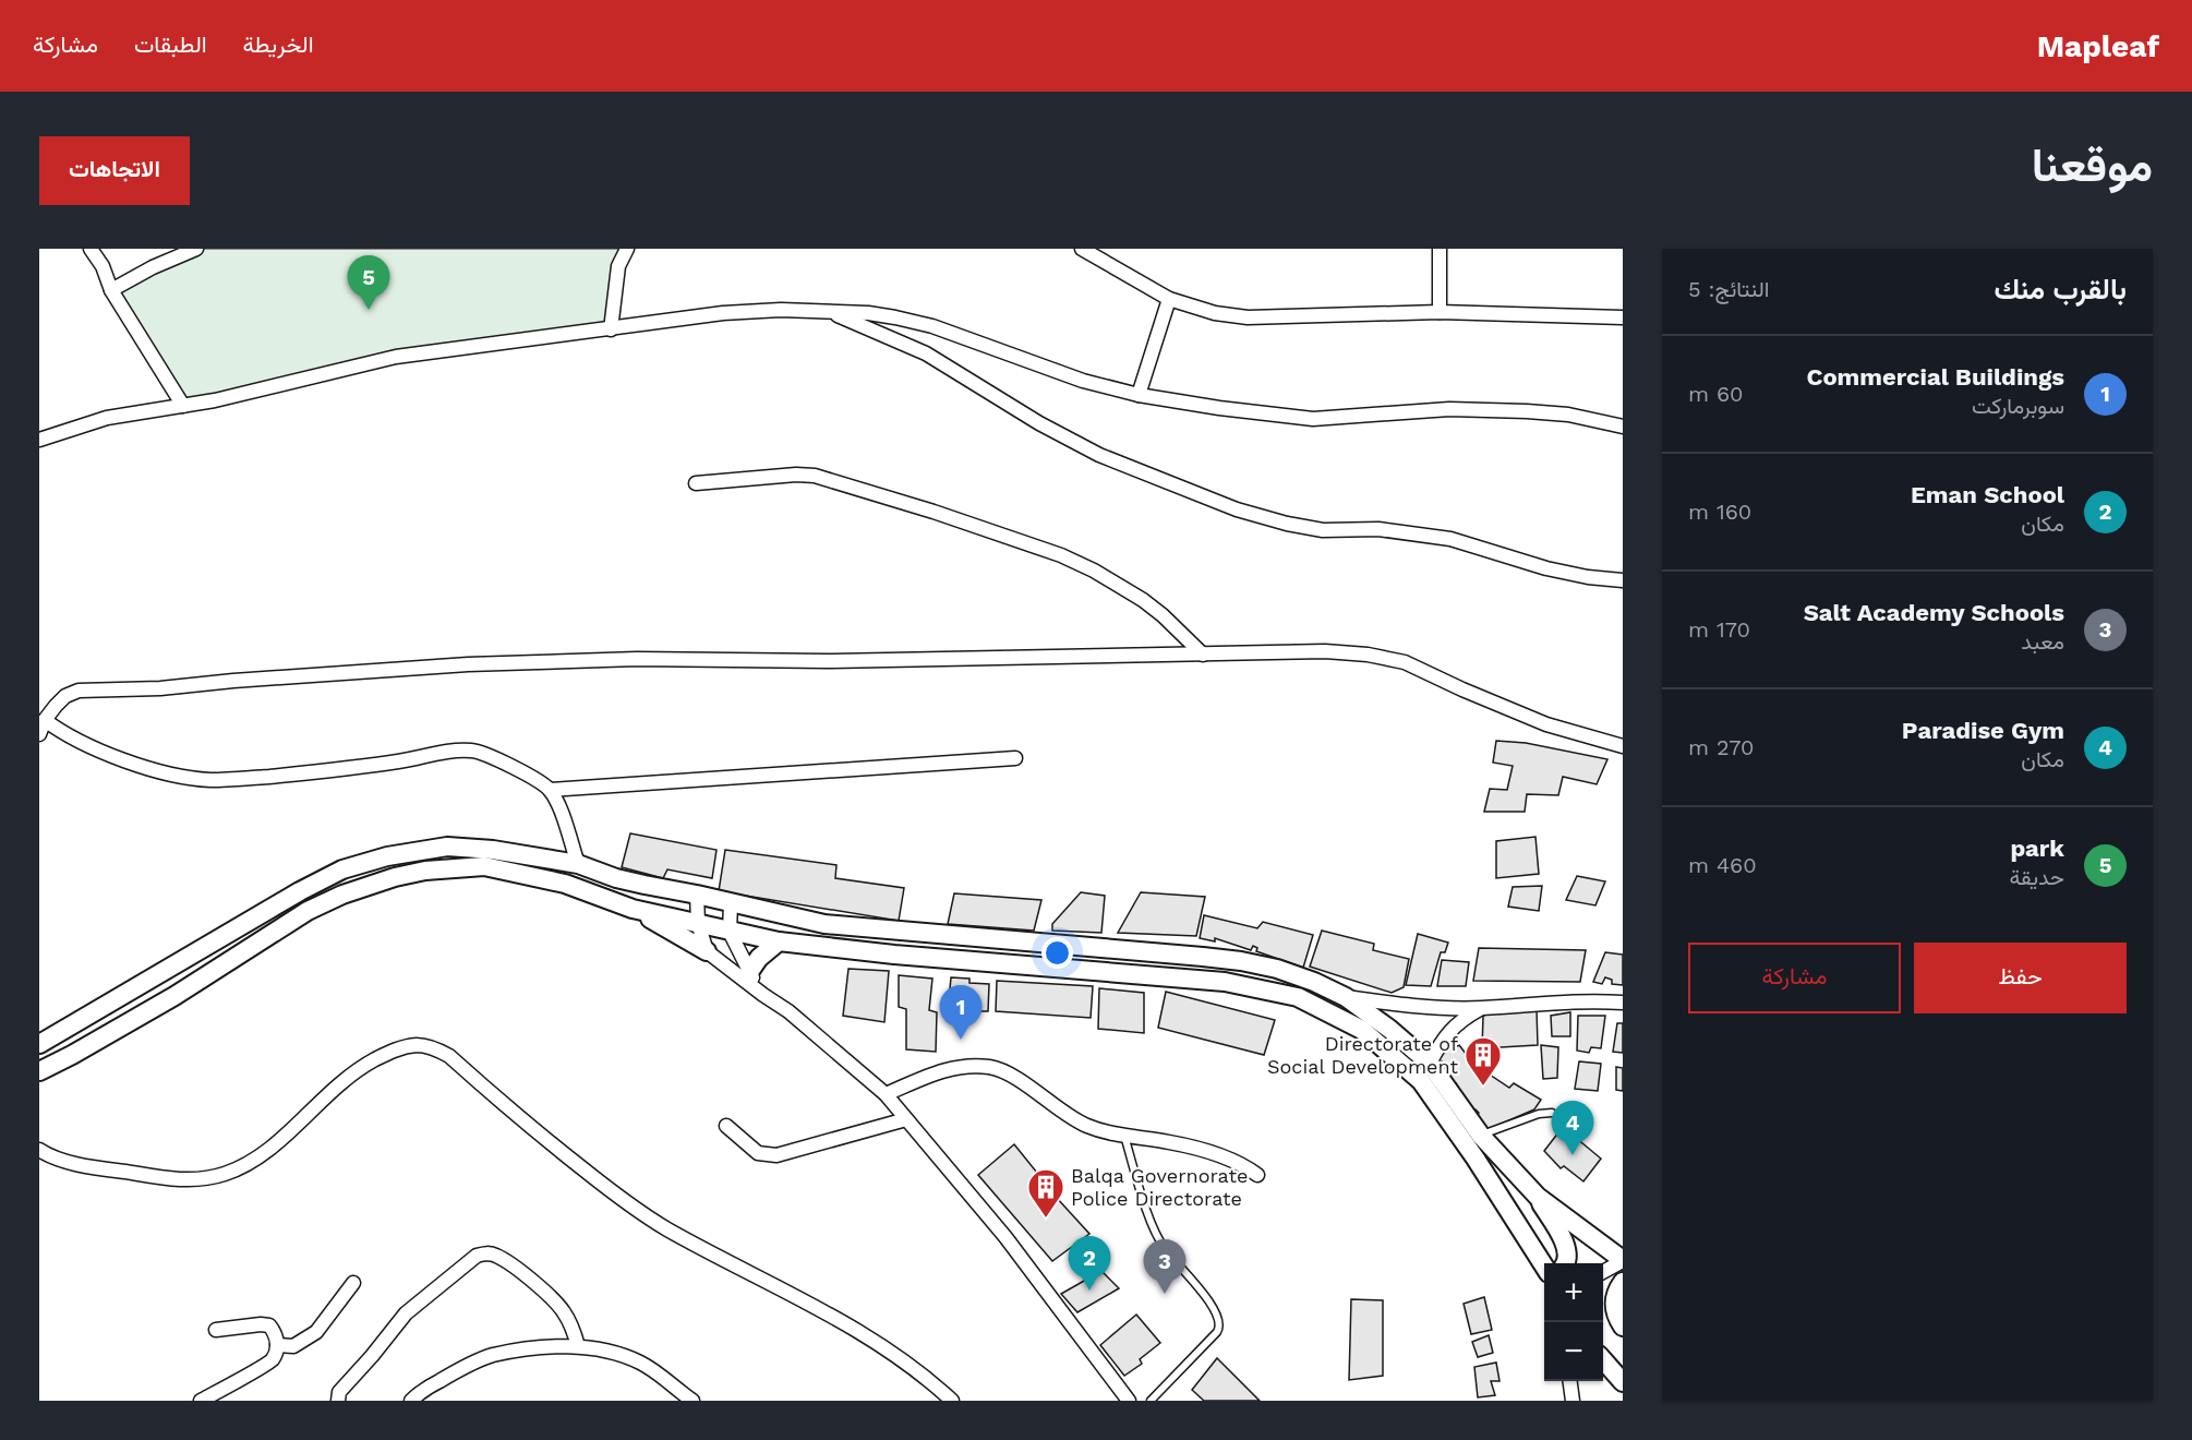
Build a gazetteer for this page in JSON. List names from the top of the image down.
{
  "places": {
    "building": ["Directorate of Social Development", "Balqa Governorate Police Directorate"]
  },
  "page": {
    "header": "Mapleaf",
    "nav": ["الخريطة", "الطبقات", "مشاركة"],
    "title": "موقعنا",
    "buttons": [
      "الاتجاهات",
      ["حفظ", "مشاركة"]
    ],
    "heading": ["بالقرب منك", "النتائج: 5"],
    "pins": [
      "5",
      "1",
      "4",
      "2",
      "3"
    ],
    "list": [
      {
        "mark": "1",
        "name": "Commercial Buildings",
        "note": "سوبرماركت",
        "value": "60 m"
      },
      {
        "mark": "2",
        "name": "Eman School",
        "note": "مكان",
        "value": "160 m"
      },
      {
        "mark": "3",
        "name": "Salt Academy Schools",
        "note": "معبد",
        "value": "170 m"
      },
      {
        "mark": "4",
        "name": "Paradise Gym",
        "note": "مكان",
        "value": "270 m"
      },
      {
        "mark": "5",
        "name": "park",
        "note": "حديقة",
        "value": "460 m"
      }
    ],
    "map_buttons": ["+", "−"]
  }
}
